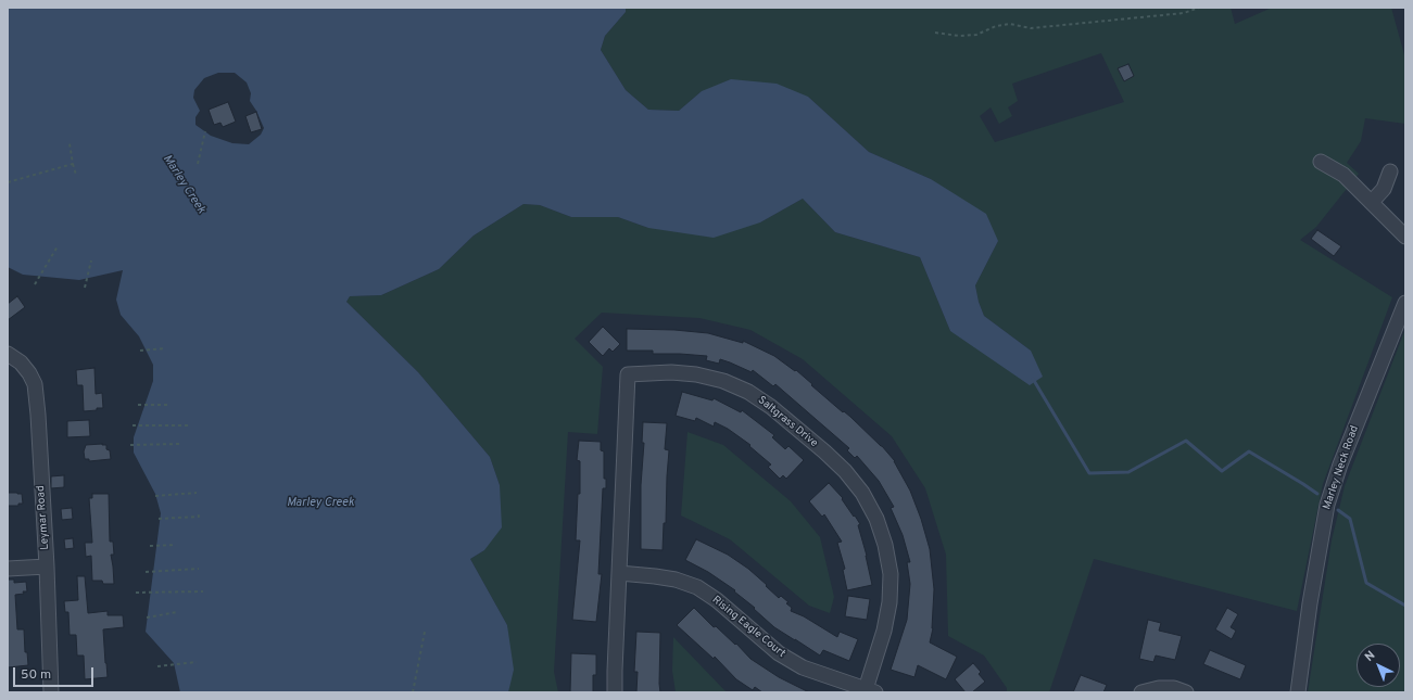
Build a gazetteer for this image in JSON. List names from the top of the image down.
{
  "streets": {
    "street": [
      "Saltgrass Drive",
      "Marley Neck Road",
      "Leymar Road",
      "Rising Eagle Court"
    ]
  },
  "crossings": [
    ["Saltgrass Drive", "Rising Eagle Court"]
  ],
  "water": ["Marley Creek"],
  "scale_bar": "50 m",
  "north": "top left"
}
